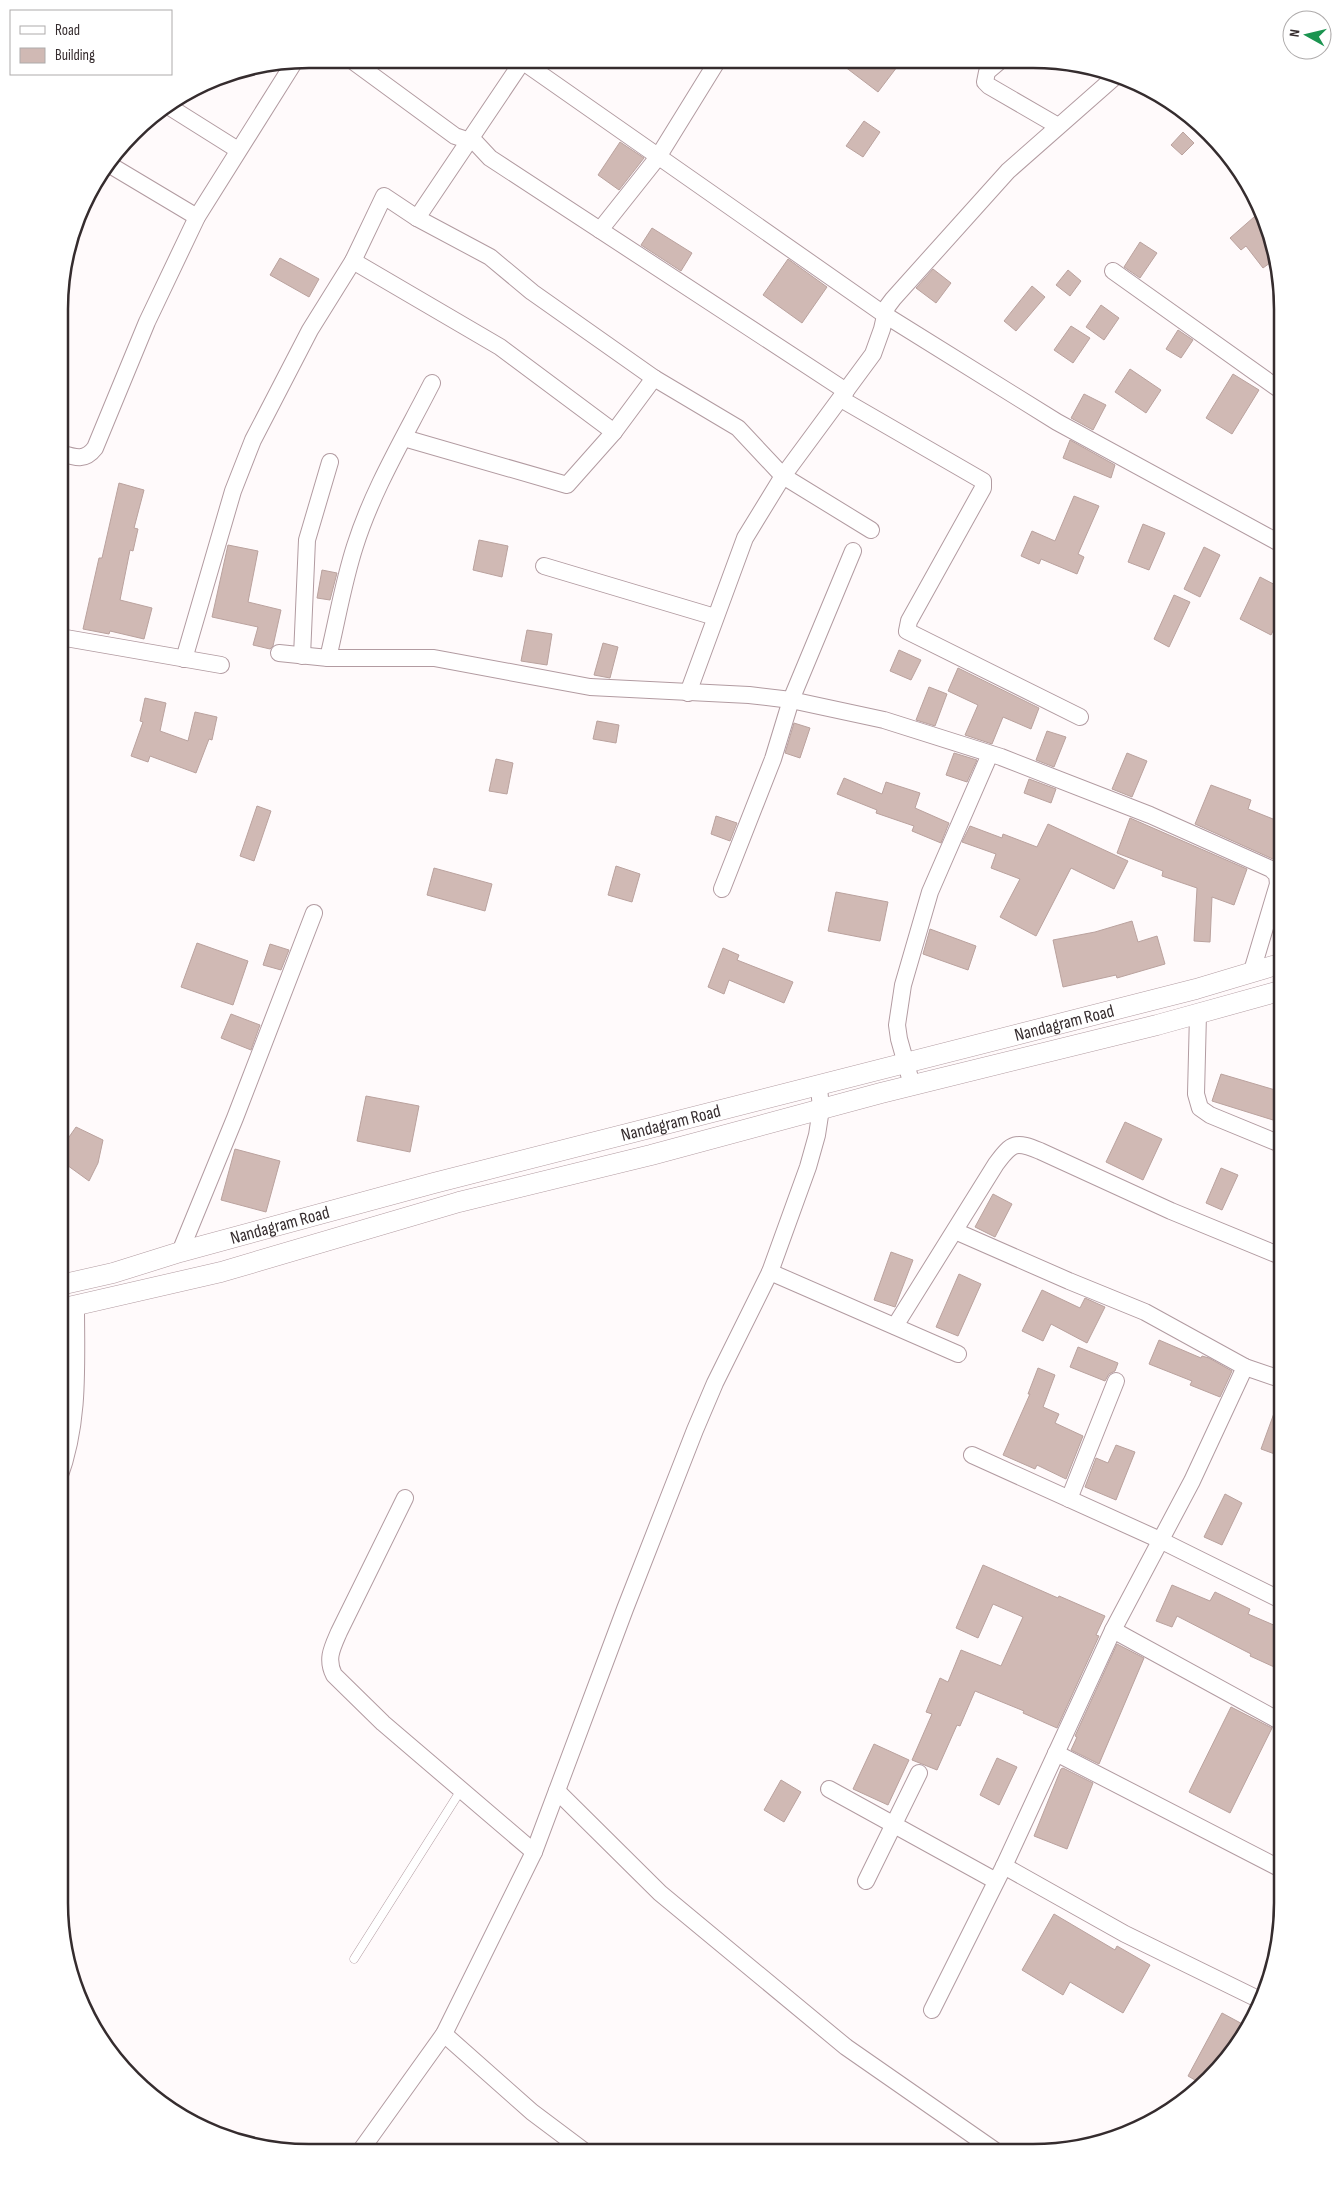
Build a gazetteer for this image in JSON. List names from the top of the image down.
{
  "streets": {
    "street": ["Nandagram Road"]
  },
  "legend": ["Road", "Building"],
  "north": "left"
}
